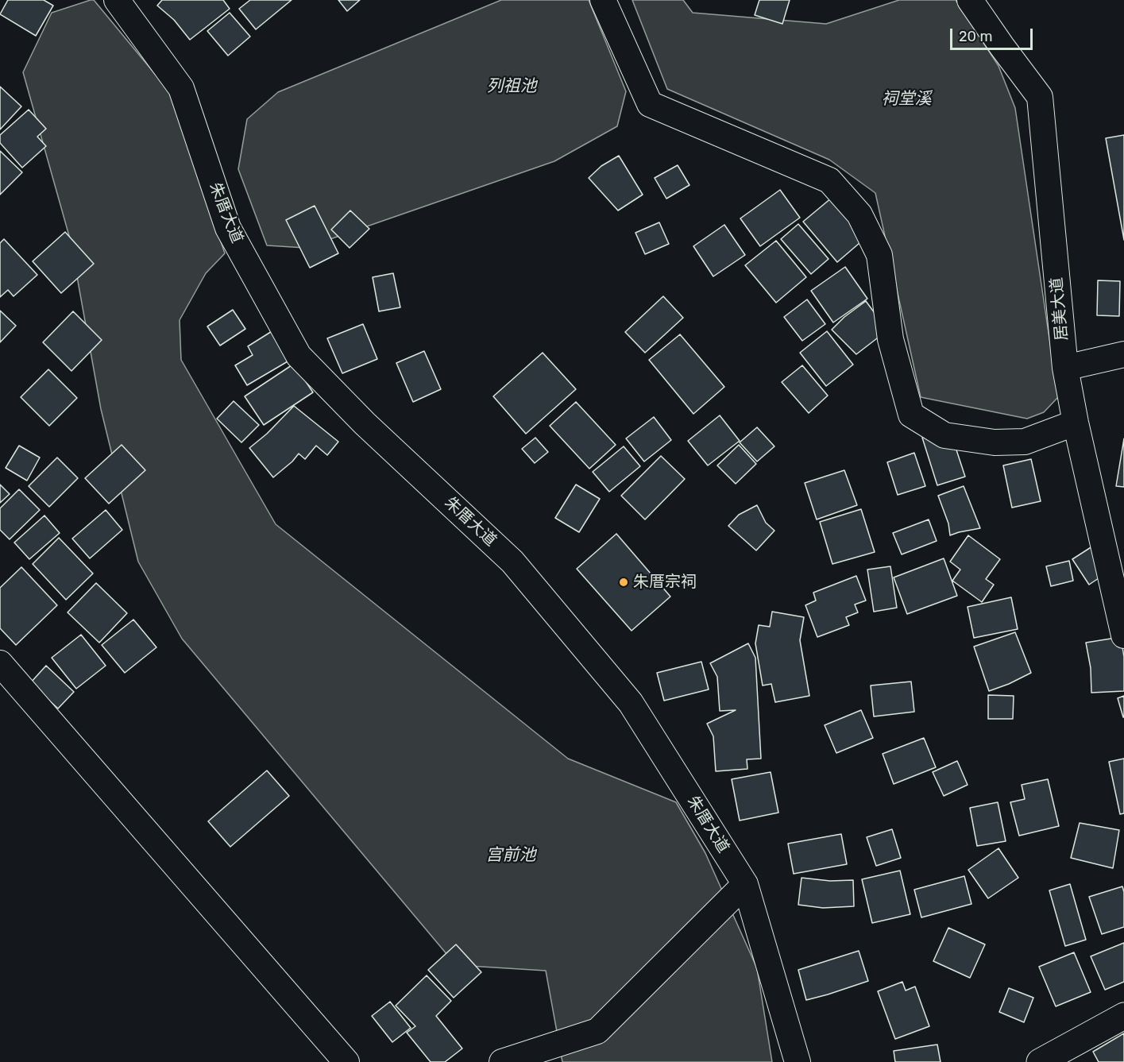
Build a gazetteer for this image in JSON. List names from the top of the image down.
{
  "streets": {
    "street": ["朱厝大道", "居美大道"]
  },
  "water": ["列祖池", "祠堂溪", "宫前池"],
  "places": ["朱厝宗祠"],
  "scale_bar": "20 m"
}
